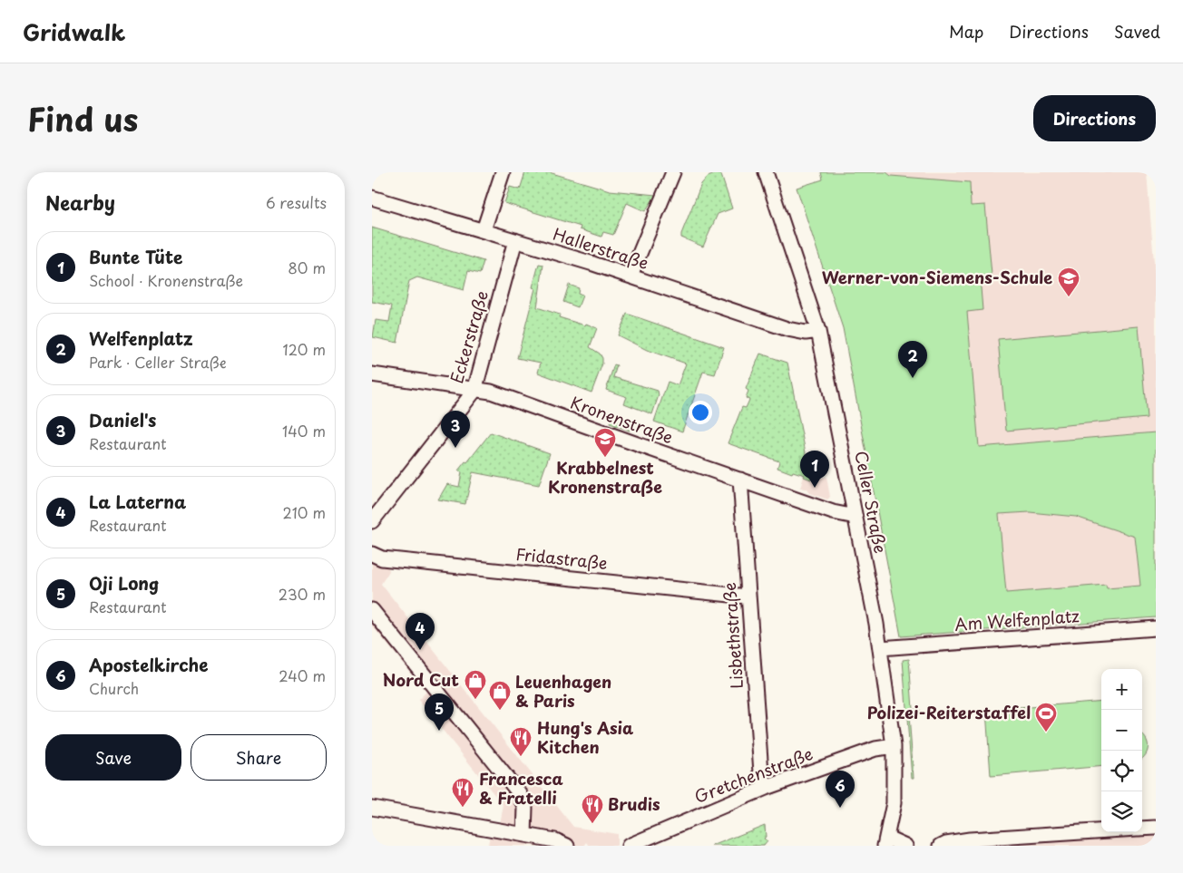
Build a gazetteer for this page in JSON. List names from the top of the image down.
{
  "streets": {
    "street": [
      "Hallerstraße",
      "Eckerstraße",
      "Kronenstraße",
      "Celler Straße",
      "Fridastraße",
      "Am Welfenplatz",
      "Lisbethstraße",
      "Gretchenstraße"
    ]
  },
  "crossings": [
    ["Hallerstraße", "Eckerstraße"],
    ["Hallerstraße", "Celler Straße"],
    ["Eckerstraße", "Kronenstraße"],
    ["Kronenstraße", "Celler Straße"],
    ["Kronenstraße", "Lisbethstraße"],
    ["Celler Straße", "Am Welfenplatz"],
    ["Celler Straße", "Gretchenstraße"],
    ["Fridastraße", "Lisbethstraße"],
    ["Lisbethstraße", "Gretchenstraße"]
  ],
  "places": {
    "school or university": ["Werner-von-Siemens-Schule", "Krabbelnest Kronenstraße"],
    "shop": ["Nord Cut", "Leuenhagen & Paris"],
    "sports": ["Polizei-Reiterstaffel"],
    "restaurant": ["Hung's Asia Kitchen", "Francesca & Fratelli", "Brudis"]
  },
  "page": {
    "header": "Gridwalk",
    "nav": ["Map", "Directions", "Saved"],
    "title": "Find us",
    "buttons": [
      "Directions",
      ["Save", "Share"]
    ],
    "heading": ["Nearby", "6 results"],
    "list": [
      {
        "mark": "1",
        "name": "Bunte Tüte",
        "note": "School · Kronenstraße",
        "value": "80 m"
      },
      {
        "mark": "2",
        "name": "Welfenplatz",
        "note": "Park · Celler Straße",
        "value": "120 m"
      },
      {
        "mark": "3",
        "name": "Daniel's",
        "note": "Restaurant",
        "value": "140 m"
      },
      {
        "mark": "4",
        "name": "La Laterna",
        "note": "Restaurant",
        "value": "210 m"
      },
      {
        "mark": "5",
        "name": "Oji Long",
        "note": "Restaurant",
        "value": "230 m"
      },
      {
        "mark": "6",
        "name": "Apostelkirche",
        "note": "Church",
        "value": "240 m"
      }
    ],
    "pins": [
      "2",
      "3",
      "1",
      "4",
      "5",
      "6"
    ],
    "map_buttons": ["+", "−"]
  }
}
